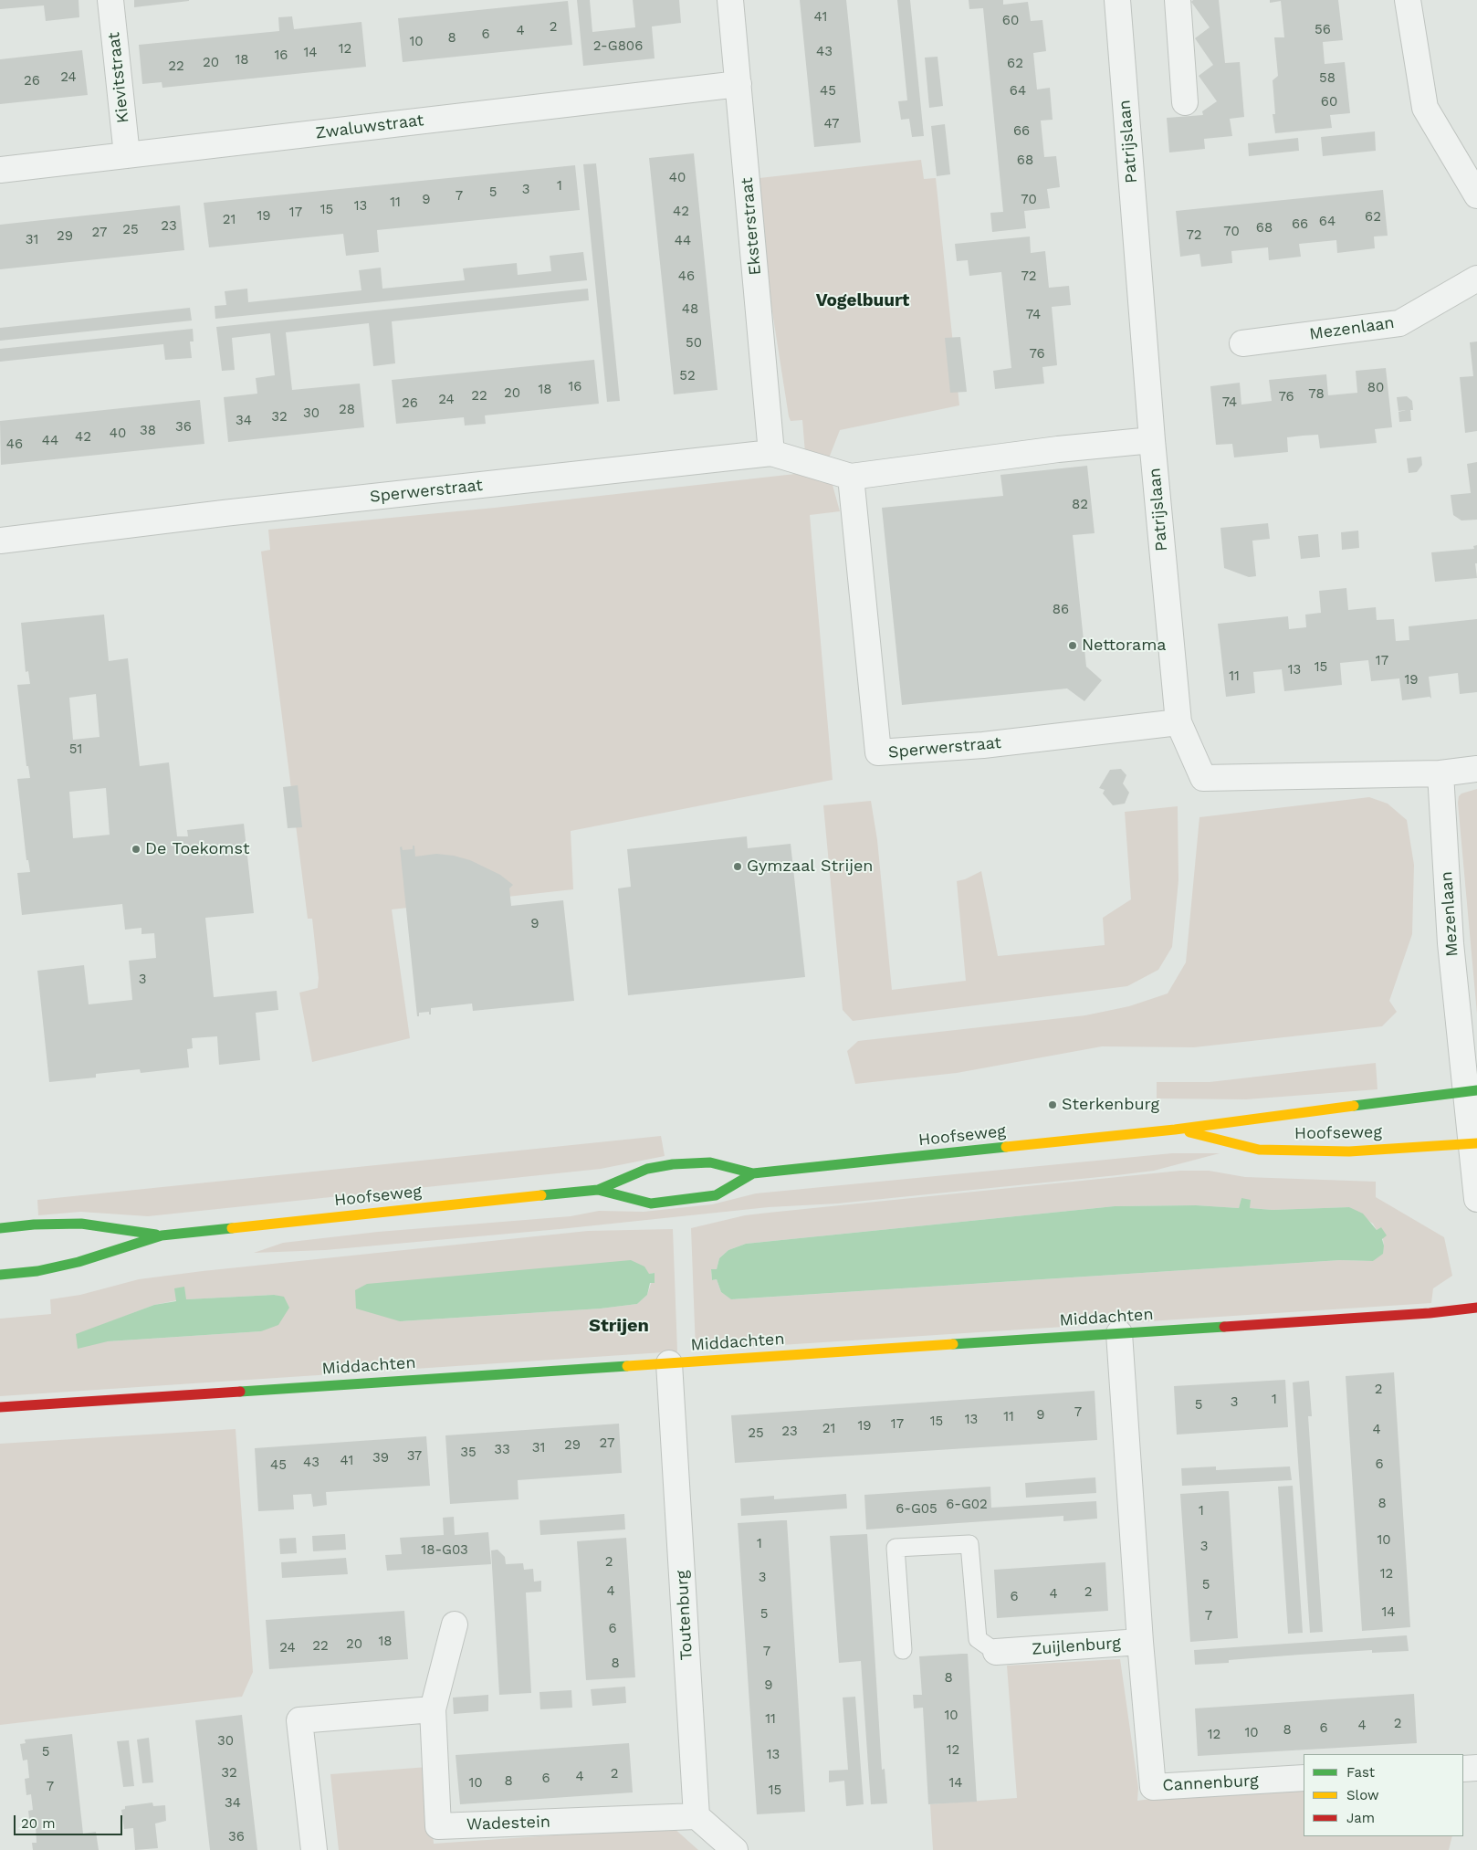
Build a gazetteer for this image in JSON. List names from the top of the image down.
{
  "streets": {
    "street": [
      "Kievitstraat",
      "Zwaluwstraat",
      "Patrijslaan",
      "Eksterstraat",
      "Mezenlaan",
      "Sperwerstraat",
      "Hoofseweg",
      "Middachten",
      "Toutenburg",
      "Zuijlenburg",
      "Cannenburg",
      "Wadestein"
    ]
  },
  "crossings": [
    ["Kievitstraat", "Zwaluwstraat"],
    ["Zwaluwstraat", "Eksterstraat"],
    ["Patrijslaan", "Mezenlaan"],
    ["Patrijslaan", "Sperwerstraat"],
    ["Eksterstraat", "Sperwerstraat"],
    ["Mezenlaan", "Hoofseweg"],
    ["Middachten", "Toutenburg"],
    ["Middachten", "Zuijlenburg"],
    ["Toutenburg", "Wadestein"],
    ["Zuijlenburg", "Cannenburg"]
  ],
  "districts": ["Vogelbuurt", "Strijen"],
  "places": [
    "Nettorama",
    "De Toekomst",
    "Gymzaal Strijen",
    "Sterkenburg"
  ],
  "house_numbers": [
    "41",
    "60",
    "2",
    "56",
    "4",
    "6",
    "8",
    "10",
    "2-G806",
    "12",
    "43",
    "14",
    "16",
    "18",
    "20",
    "62",
    "22",
    "24",
    "58",
    "26",
    "45",
    "64",
    "60",
    "47",
    "66",
    "68",
    "40",
    "1",
    "3",
    "5",
    "7",
    "9",
    "70",
    "11",
    "13",
    "15",
    "42",
    "17",
    "19",
    "62",
    "21",
    "64",
    "66",
    "23",
    "68",
    "25",
    "70",
    "27",
    "72",
    "29",
    "31",
    "44",
    "46",
    "72",
    "48",
    "74",
    "50",
    "76",
    "52",
    "16",
    "80",
    "18",
    "20",
    "78",
    "22",
    "76",
    "24",
    "74",
    "26",
    "28",
    "30",
    "32",
    "34",
    "36",
    "38",
    "40",
    "42",
    "44",
    "46",
    "82",
    "86",
    "17",
    "15",
    "13",
    "11",
    "19",
    "51",
    "9",
    "3",
    "2",
    "1",
    "3",
    "5",
    "7",
    "9",
    "11",
    "13",
    "15",
    "17",
    "19",
    "21",
    "4",
    "23",
    "25",
    "27",
    "29",
    "31",
    "33",
    "35",
    "37",
    "39",
    "41",
    "43",
    "6",
    "45",
    "8",
    "6-G02",
    "6-G05",
    "1",
    "10",
    "1",
    "3",
    "18-G03",
    "2",
    "12",
    "3",
    "5",
    "4",
    "2",
    "4",
    "6",
    "14",
    "5",
    "7",
    "6",
    "18",
    "20",
    "22",
    "24",
    "7",
    "8",
    "8",
    "9",
    "10",
    "11",
    "2",
    "4",
    "6",
    "8",
    "10",
    "12",
    "30",
    "12",
    "5",
    "13",
    "32",
    "2",
    "4",
    "6",
    "8",
    "10",
    "14",
    "7",
    "15",
    "34",
    "36"
  ],
  "legend": ["Fast", "Slow", "Jam"],
  "scale_bar": "20 m"
}
